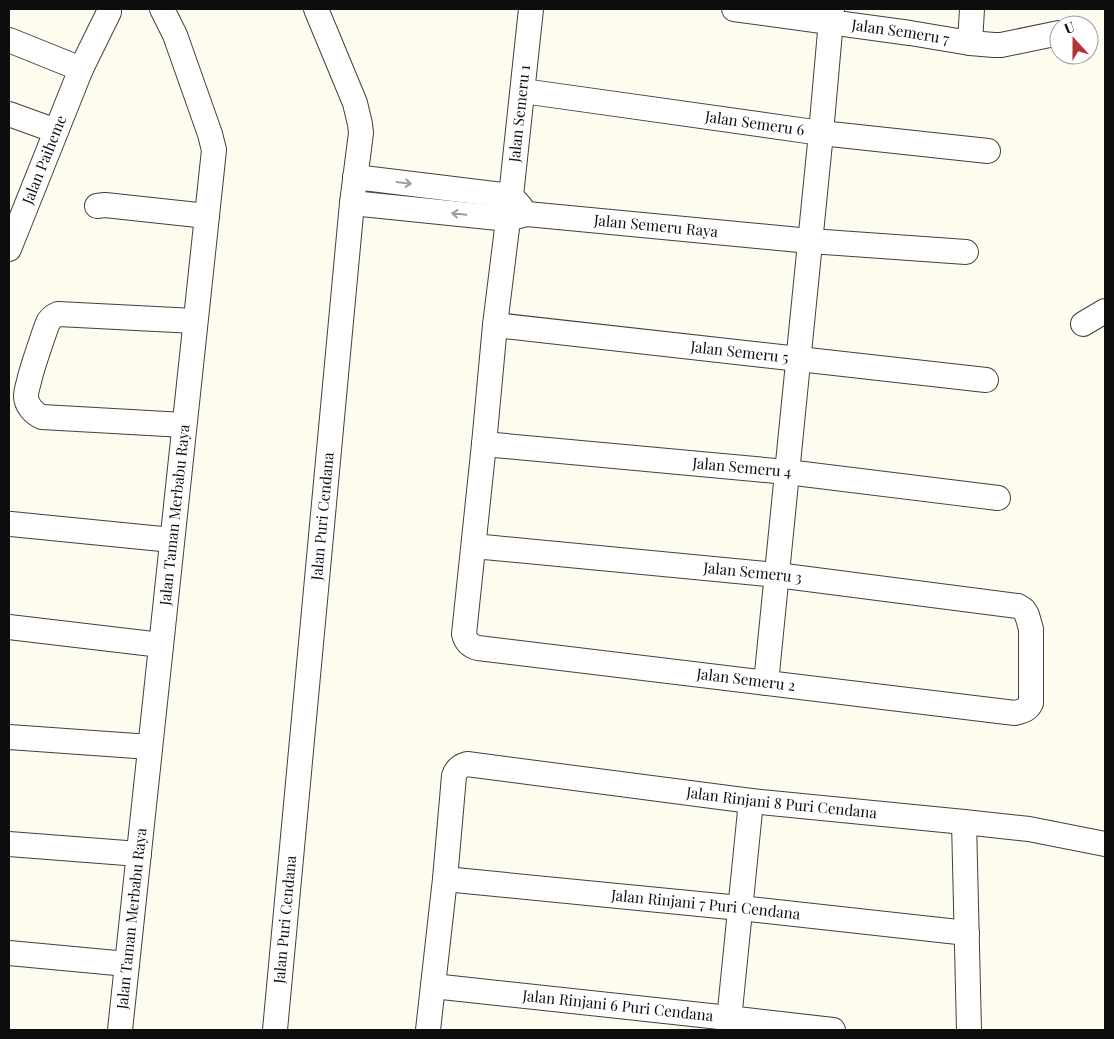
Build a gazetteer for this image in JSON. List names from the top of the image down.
{
  "streets": {
    "street": [
      "Jalan Semeru 7",
      "Jalan Semeru 1",
      "Jalan Semeru 6",
      "Jalan Paiheme",
      "Jalan Semeru Raya",
      "Jalan Semeru 5",
      "Jalan Semeru 4",
      "Jalan Taman Merbabu Raya",
      "Jalan Puri Cendana",
      "Jalan Semeru 3",
      "Jalan Semeru 2",
      "Jalan Rinjani 8 Puri Cendana",
      "Jalan Rinjani 7 Puri Cendana",
      "Jalan Rinjani 6 Puri Cendana"
    ]
  },
  "crossings": [
    ["Jalan Semeru 1", "Jalan Semeru 6"],
    ["Jalan Semeru 1", "Jalan Semeru Raya"],
    ["Jalan Semeru 1", "Jalan Semeru 5"],
    ["Jalan Semeru 1", "Jalan Semeru 2"],
    ["Jalan Semeru Raya", "Jalan Puri Cendana"],
    ["Jalan Semeru 5", "Jalan Semeru 2"],
    ["Jalan Semeru 4", "Jalan Semeru 2"],
    ["Jalan Semeru 3", "Jalan Semeru 2"],
    ["Jalan Rinjani 8 Puri Cendana", "Jalan Rinjani 7 Puri Cendana"]
  ],
  "north": "top"
}
